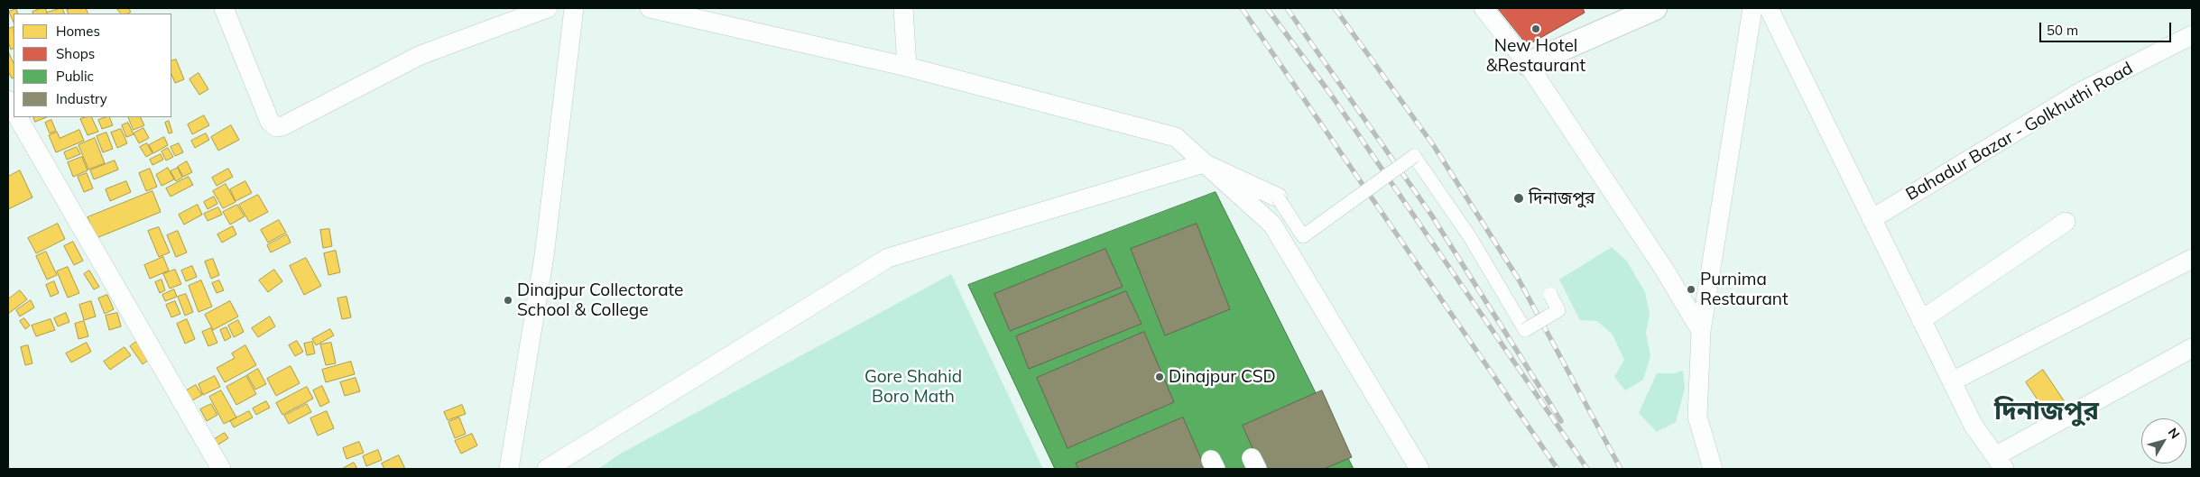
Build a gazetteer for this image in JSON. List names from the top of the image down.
{
  "streets": {
    "street": ["Bahadur Bazar - Golkhuthi Road"]
  },
  "districts": ["দিনাজপুর"],
  "parks": ["Gore Shahid Boro Math"],
  "places": [
    "New Hotel &Restaurant",
    "দিনাজপুর",
    "Purnima Restaurant",
    "Dinajpur Collectorate School & College",
    "Dinajpur CSD"
  ],
  "legend": [
    "Homes",
    "Shops",
    "Public",
    "Industry"
  ],
  "scale_bar": "50 m",
  "north": "top right"
}
